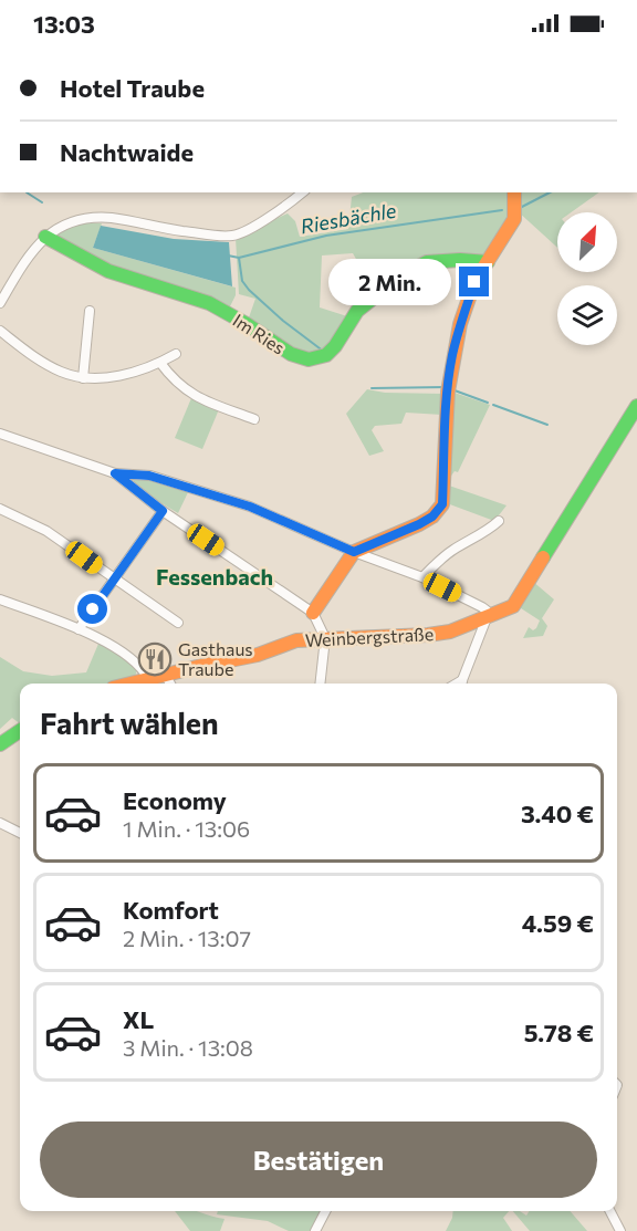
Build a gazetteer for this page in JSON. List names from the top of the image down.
{
  "streets": {
    "street": ["Im Ries", "Weinbergstraße"]
  },
  "districts": ["Fessenbach"],
  "water": ["Riesbächle"],
  "places": {
    "restaurant": ["Gasthaus Traube"]
  },
  "north": "top right",
  "page": {
    "status": "13:03",
    "banner": ["Hotel Traube", "Nachtwaide"],
    "bubble": "2 Min.",
    "heading": "Fahrt wählen",
    "list": [
      {
        "name": "Economy",
        "note": "1 Min. · 13:06",
        "value": "3.40 €"
      },
      {
        "name": "Komfort",
        "note": "2 Min. · 13:07",
        "value": "4.59 €"
      },
      {
        "name": "XL",
        "note": "3 Min. · 13:08",
        "value": "5.78 €"
      }
    ],
    "buttons": "Bestätigen"
  }
}
